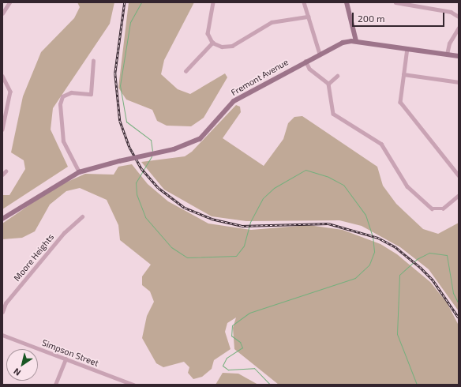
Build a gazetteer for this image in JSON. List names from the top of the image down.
{
  "streets": {
    "main road": ["Fremont Avenue"],
    "street": ["Moore Heights", "Simpson Street"]
  },
  "scale_bar": "200 m",
  "north": "bottom left"
}
